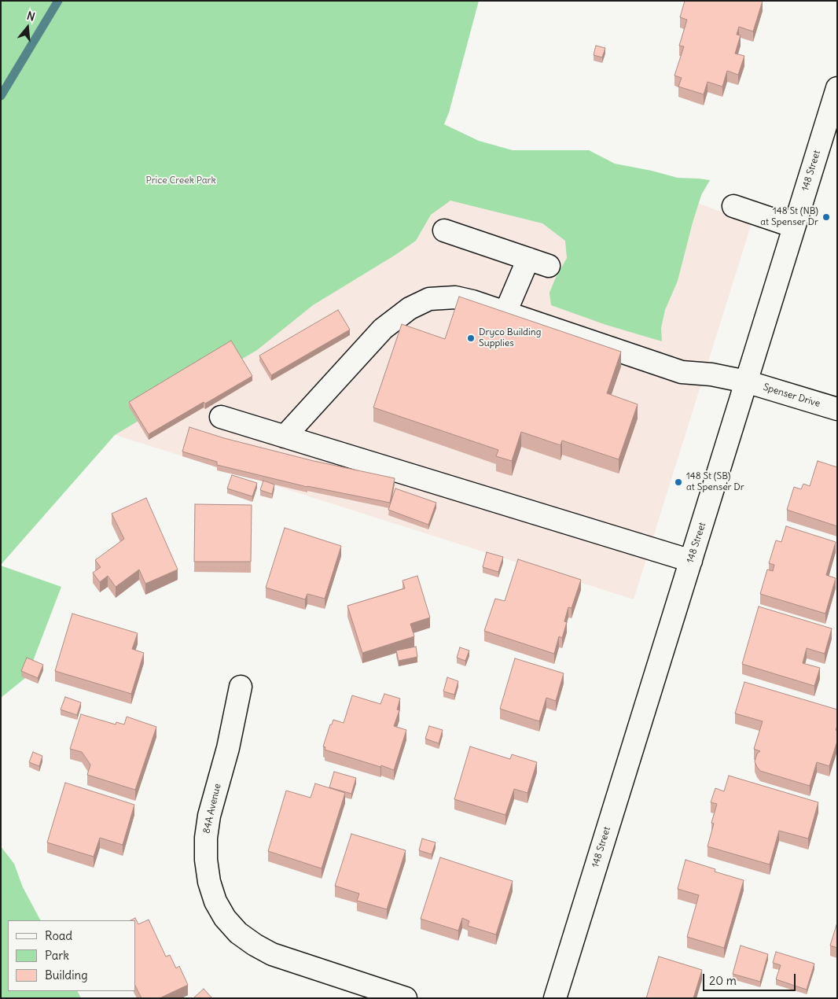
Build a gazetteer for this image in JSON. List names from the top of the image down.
{
  "streets": {
    "street": ["148 Street", "Spenser Drive", "84A Avenue"]
  },
  "crossings": [
    ["148 Street", "Spenser Drive"]
  ],
  "parks": ["Price Creek Park"],
  "places": ["148 St (NB) at Spenser Dr", "Dryco Building Supplies", "148 St (SB) at Spenser Dr"],
  "legend": ["Road", "Park", "Building"],
  "scale_bar": "20 m",
  "north": "top"
}
